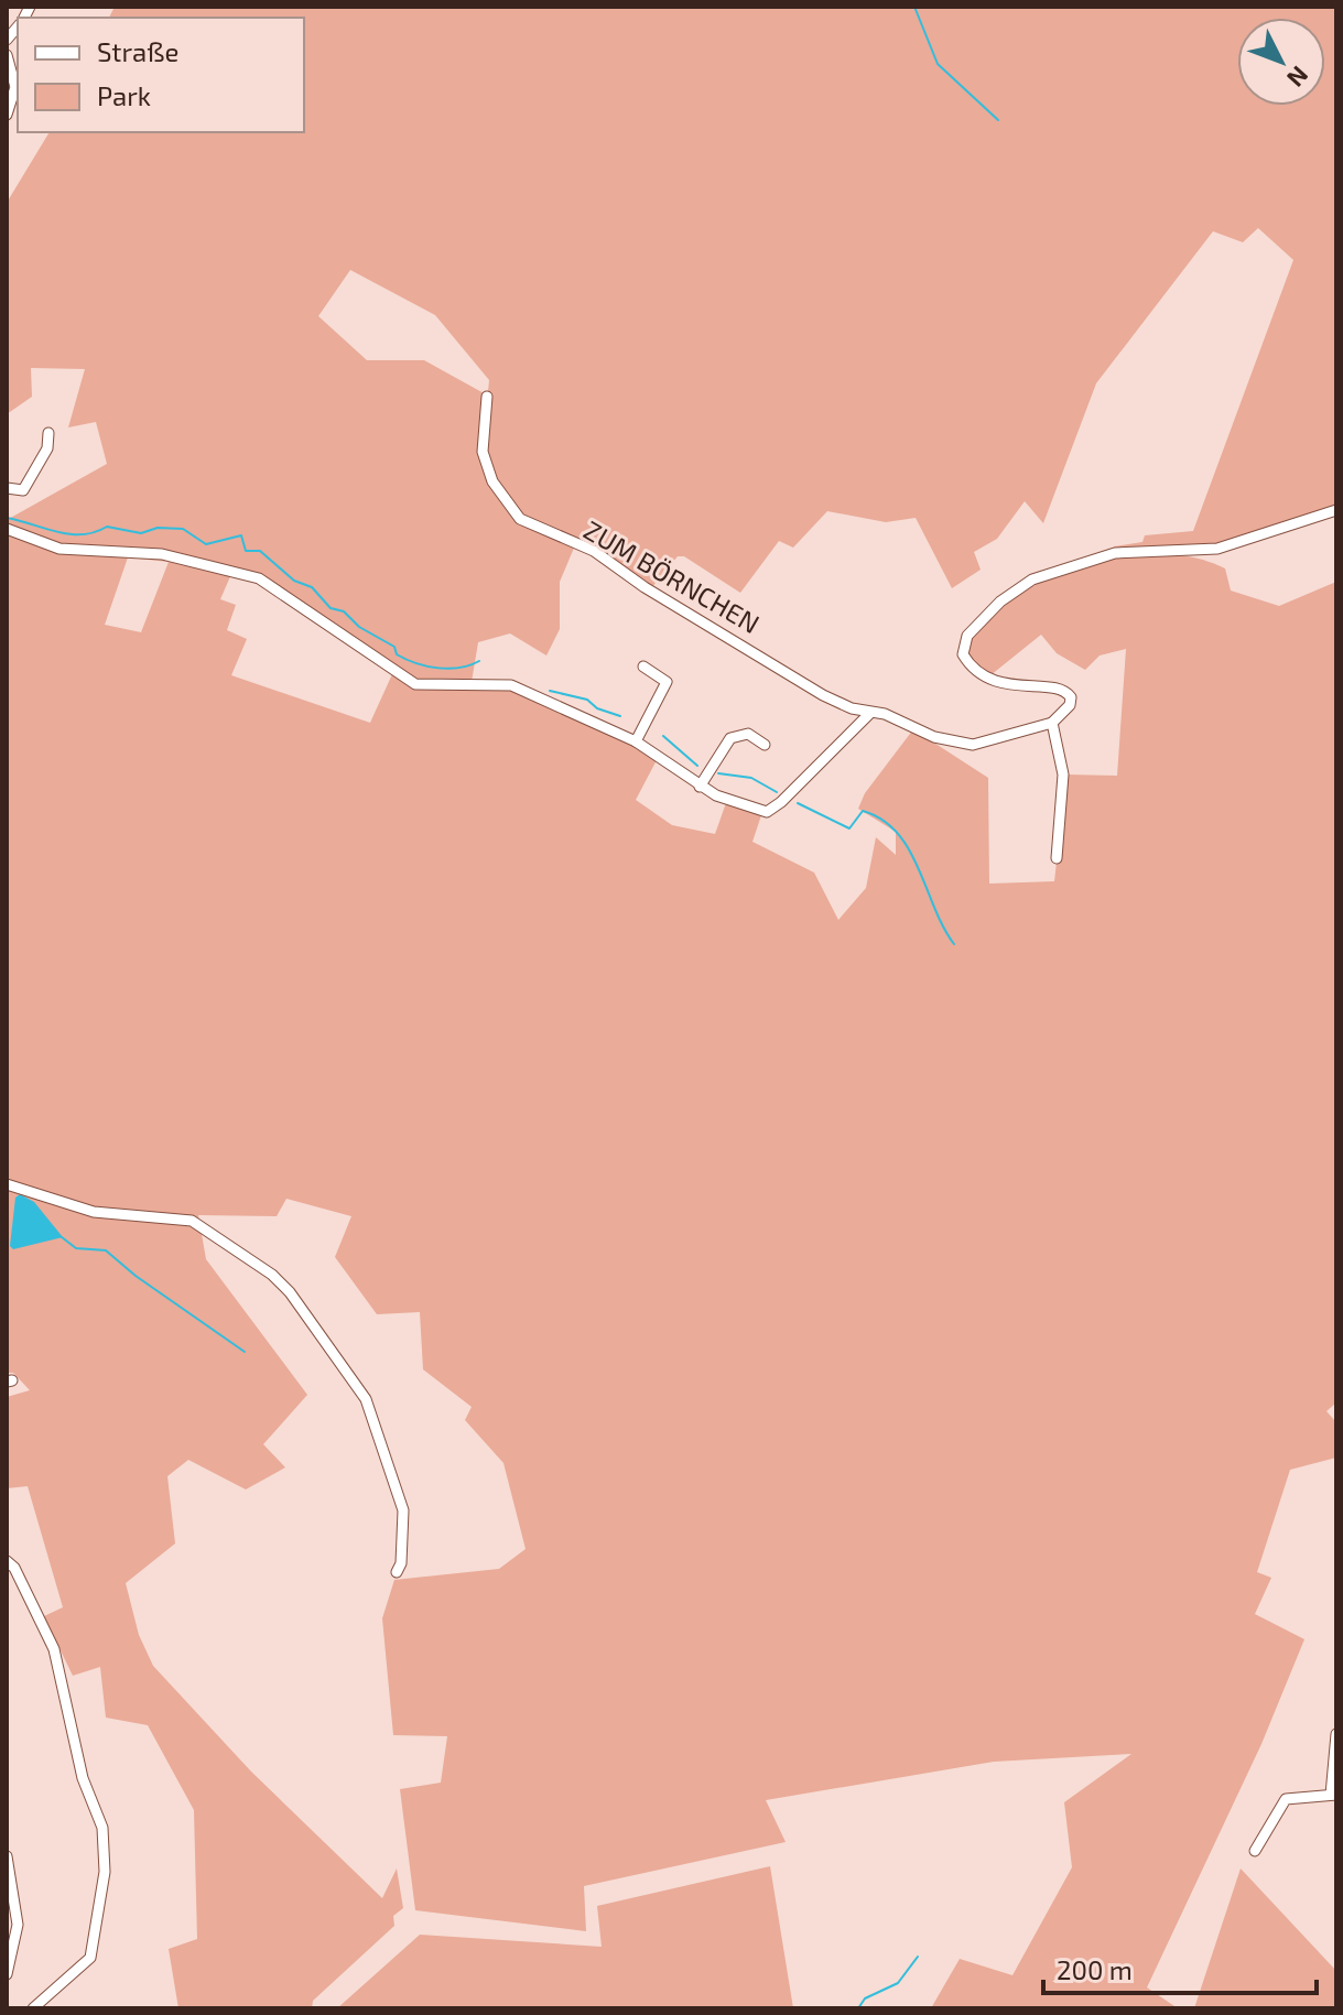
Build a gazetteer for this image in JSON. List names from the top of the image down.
{
  "streets": {
    "street": ["ZUM BÖRNCHEN"]
  },
  "legend": ["Straße", "Park"],
  "scale_bar": "200 m",
  "north": "bottom right"
}
